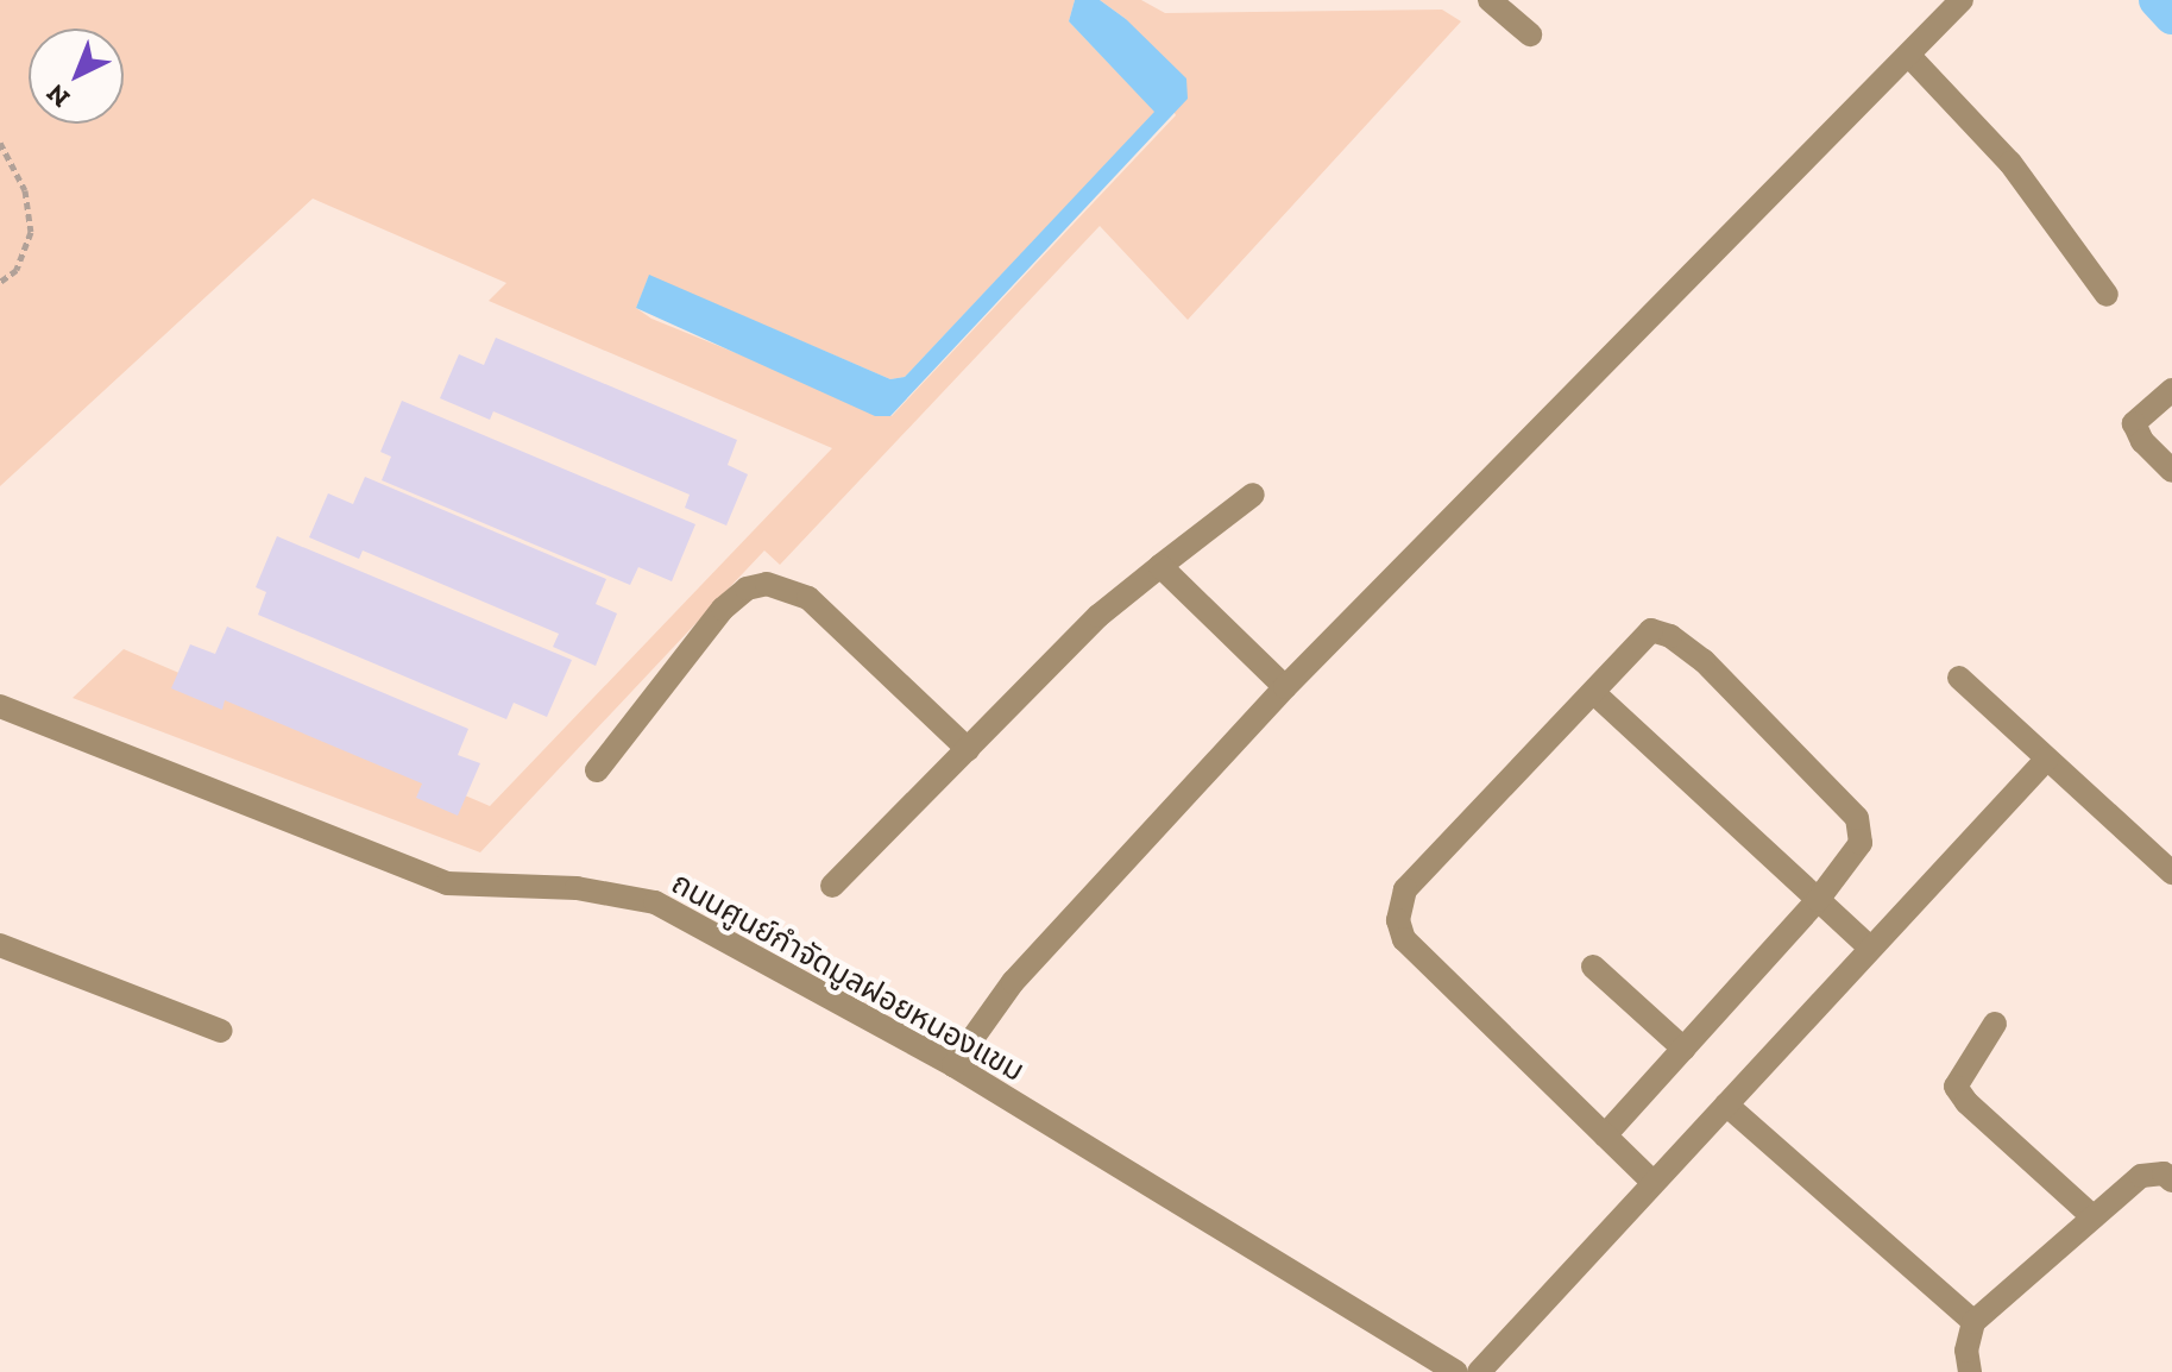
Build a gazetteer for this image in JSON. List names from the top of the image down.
{
  "streets": {
    "street": ["ถนนศูนย์กำจัดมูลฝอยหนองแขม"]
  },
  "north": "bottom left"
}
